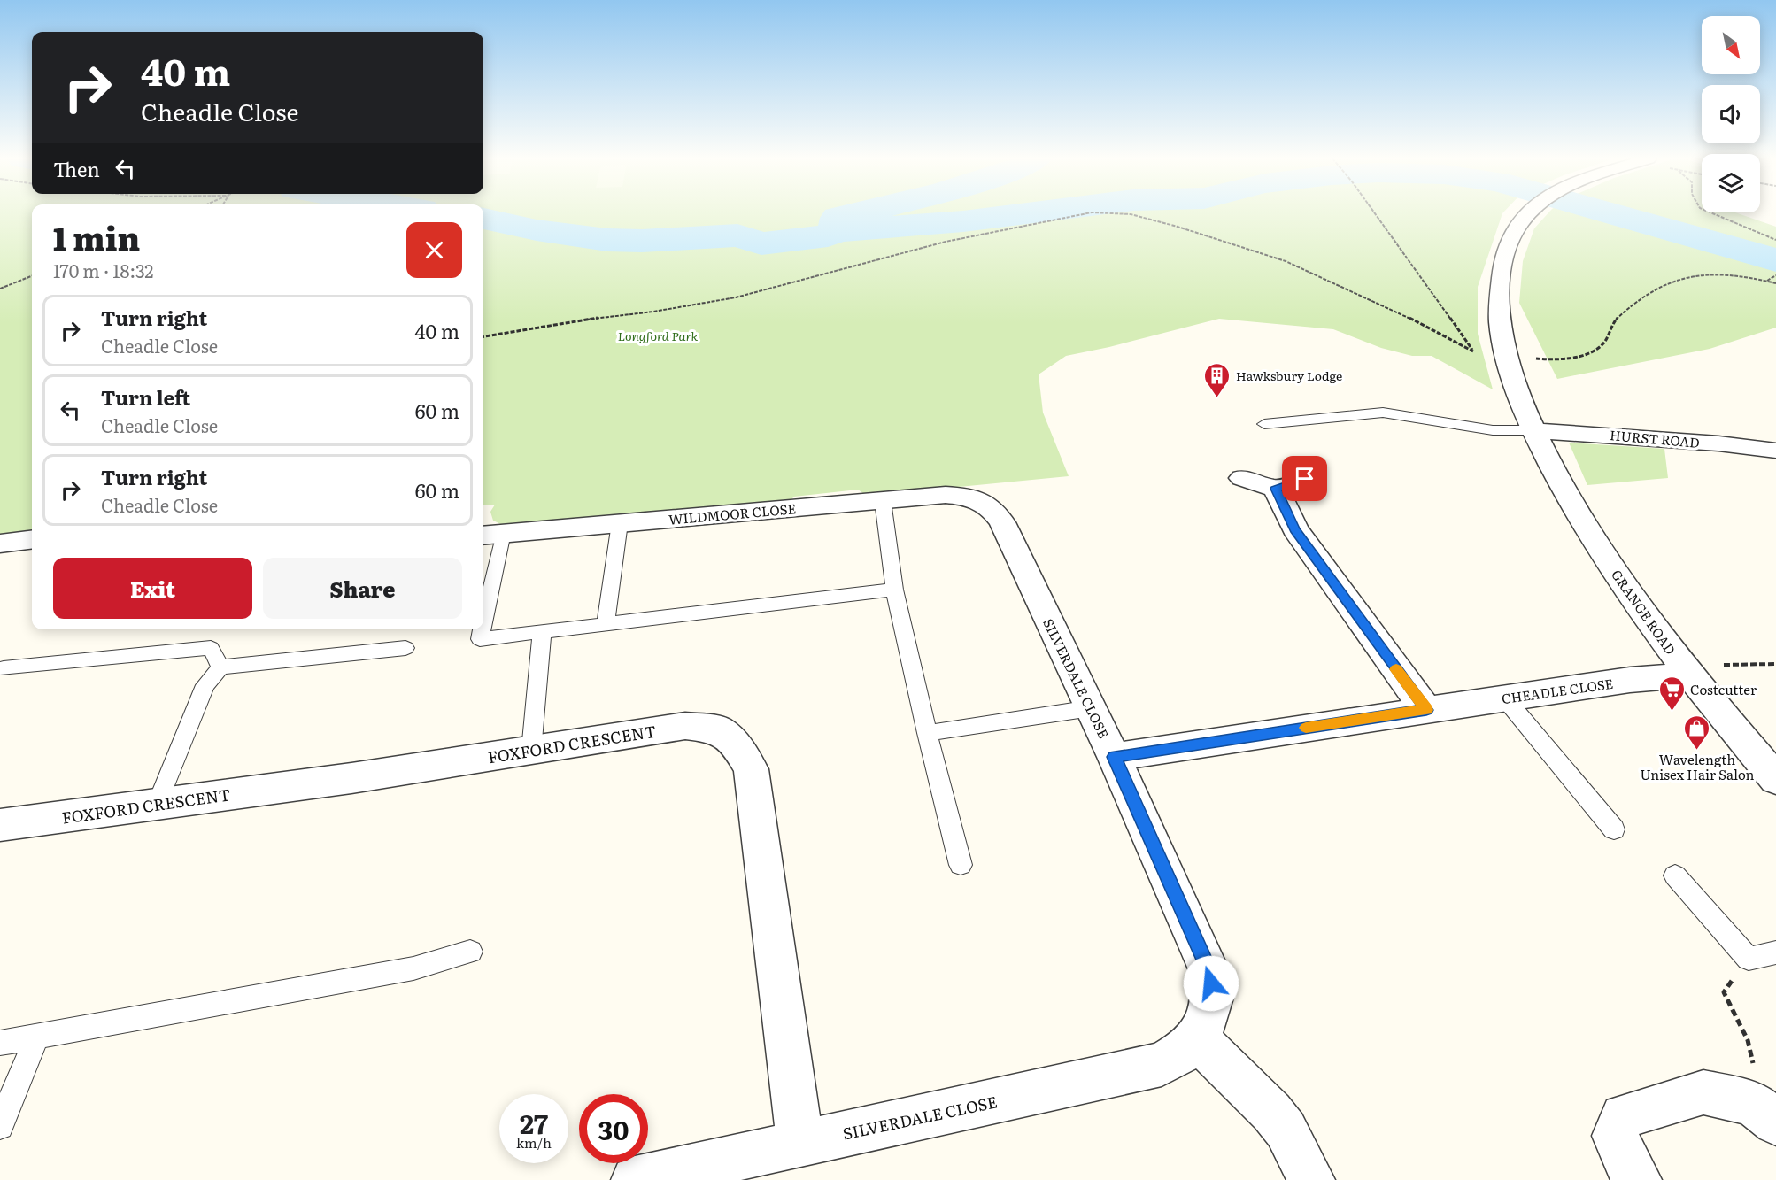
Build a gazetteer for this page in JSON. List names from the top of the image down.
{
  "streets": {
    "street": [
      "HURST ROAD",
      "WILDMOOR CLOSE",
      "GRANGE ROAD",
      "SILVERDALE CLOSE",
      "CHEADLE CLOSE",
      "FOXFORD CRESCENT"
    ]
  },
  "crossings": [
    ["HURST ROAD", "GRANGE ROAD"],
    ["WILDMOOR CLOSE", "SILVERDALE CLOSE"],
    ["GRANGE ROAD", "CHEADLE CLOSE"],
    ["SILVERDALE CLOSE", "CHEADLE CLOSE"],
    ["SILVERDALE CLOSE", "FOXFORD CRESCENT"]
  ],
  "parks": ["Longford Park"],
  "places": {
    "building": ["Hawksbury Lodge"],
    "supermarket": ["Costcutter"],
    "shop": ["Wavelength Unisex Hair Salon"]
  },
  "north": "bottom right",
  "page": {
    "turn": ["40 m", "Cheadle Close"],
    "then": "Then",
    "heading": ["1 min", "170 m · 18:32"],
    "list": [
      {
        "name": "Turn right",
        "note": "Cheadle Close",
        "value": "40 m"
      },
      {
        "name": "Turn left",
        "note": "Cheadle Close",
        "value": "60 m"
      },
      {
        "name": "Turn right",
        "note": "Cheadle Close",
        "value": "60 m"
      }
    ],
    "buttons": ["Exit", "Share"],
    "speed": "27 km/h",
    "limit": "30"
  }
}
